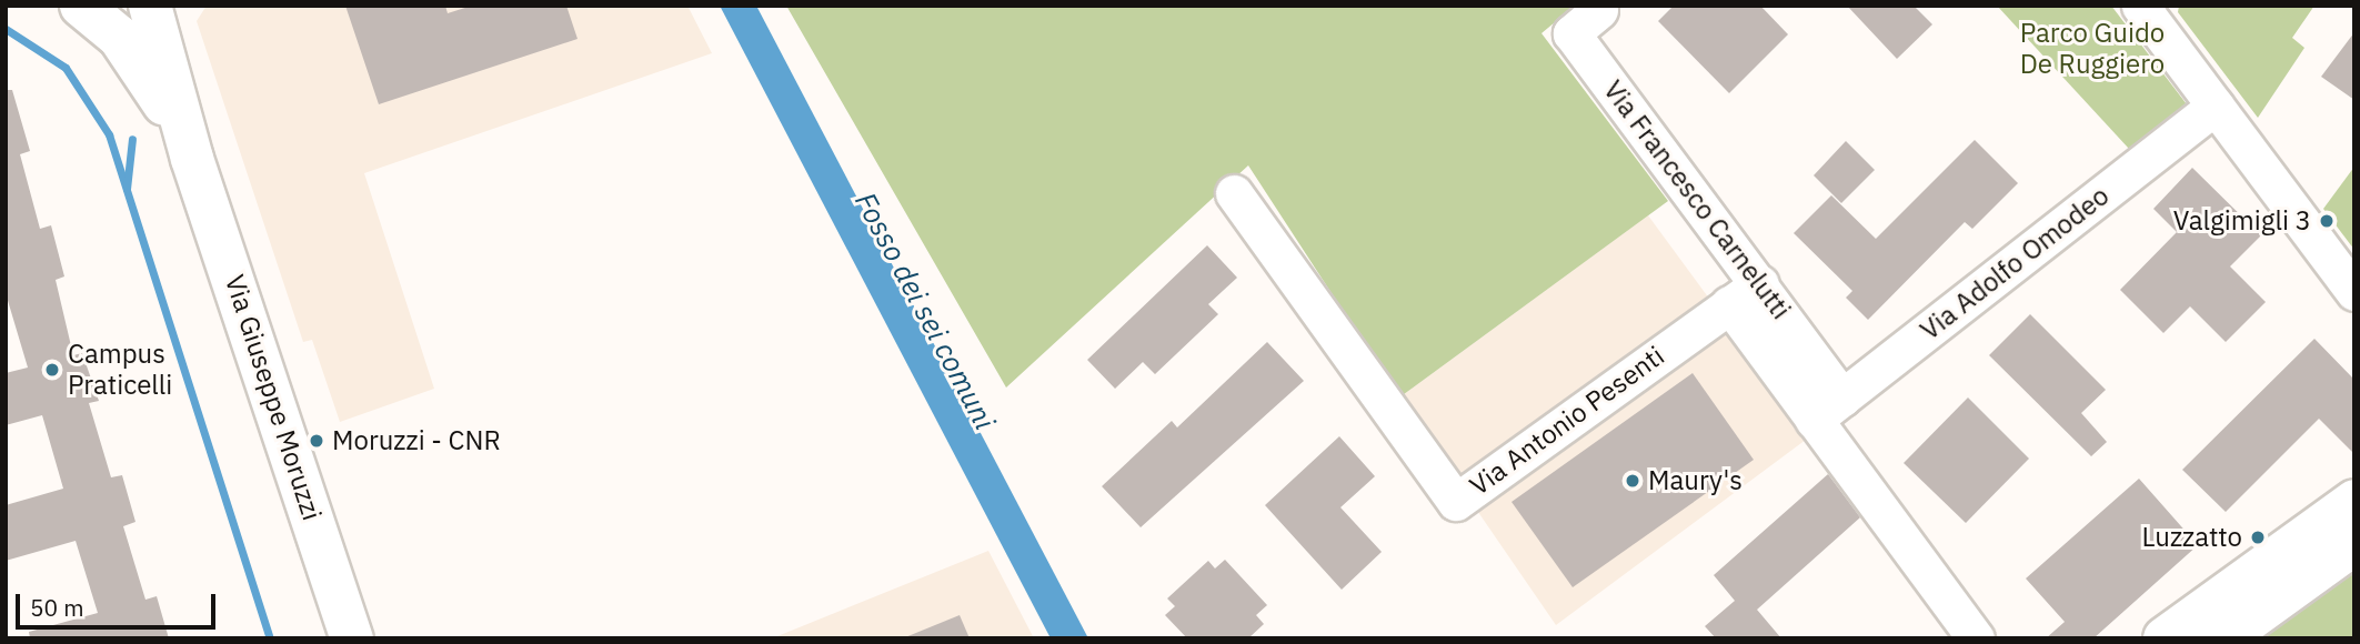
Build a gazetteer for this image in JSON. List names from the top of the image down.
{
  "streets": {
    "main road": ["Via Giuseppe Moruzzi"],
    "street": ["Via Francesco Carnelutti", "Via Adolfo Omodeo", "Via Antonio Pesenti"]
  },
  "crossings": [
    ["Via Francesco Carnelutti", "Via Adolfo Omodeo"],
    ["Via Francesco Carnelutti", "Via Antonio Pesenti"]
  ],
  "water": ["Fosso dei sei comuni"],
  "parks": ["Parco Guido De Ruggiero"],
  "places": [
    "Valgimigli 3",
    "Campus Praticelli",
    "Moruzzi - CNR",
    "Maury's",
    "Luzzatto"
  ],
  "scale_bar": "50 m"
}
